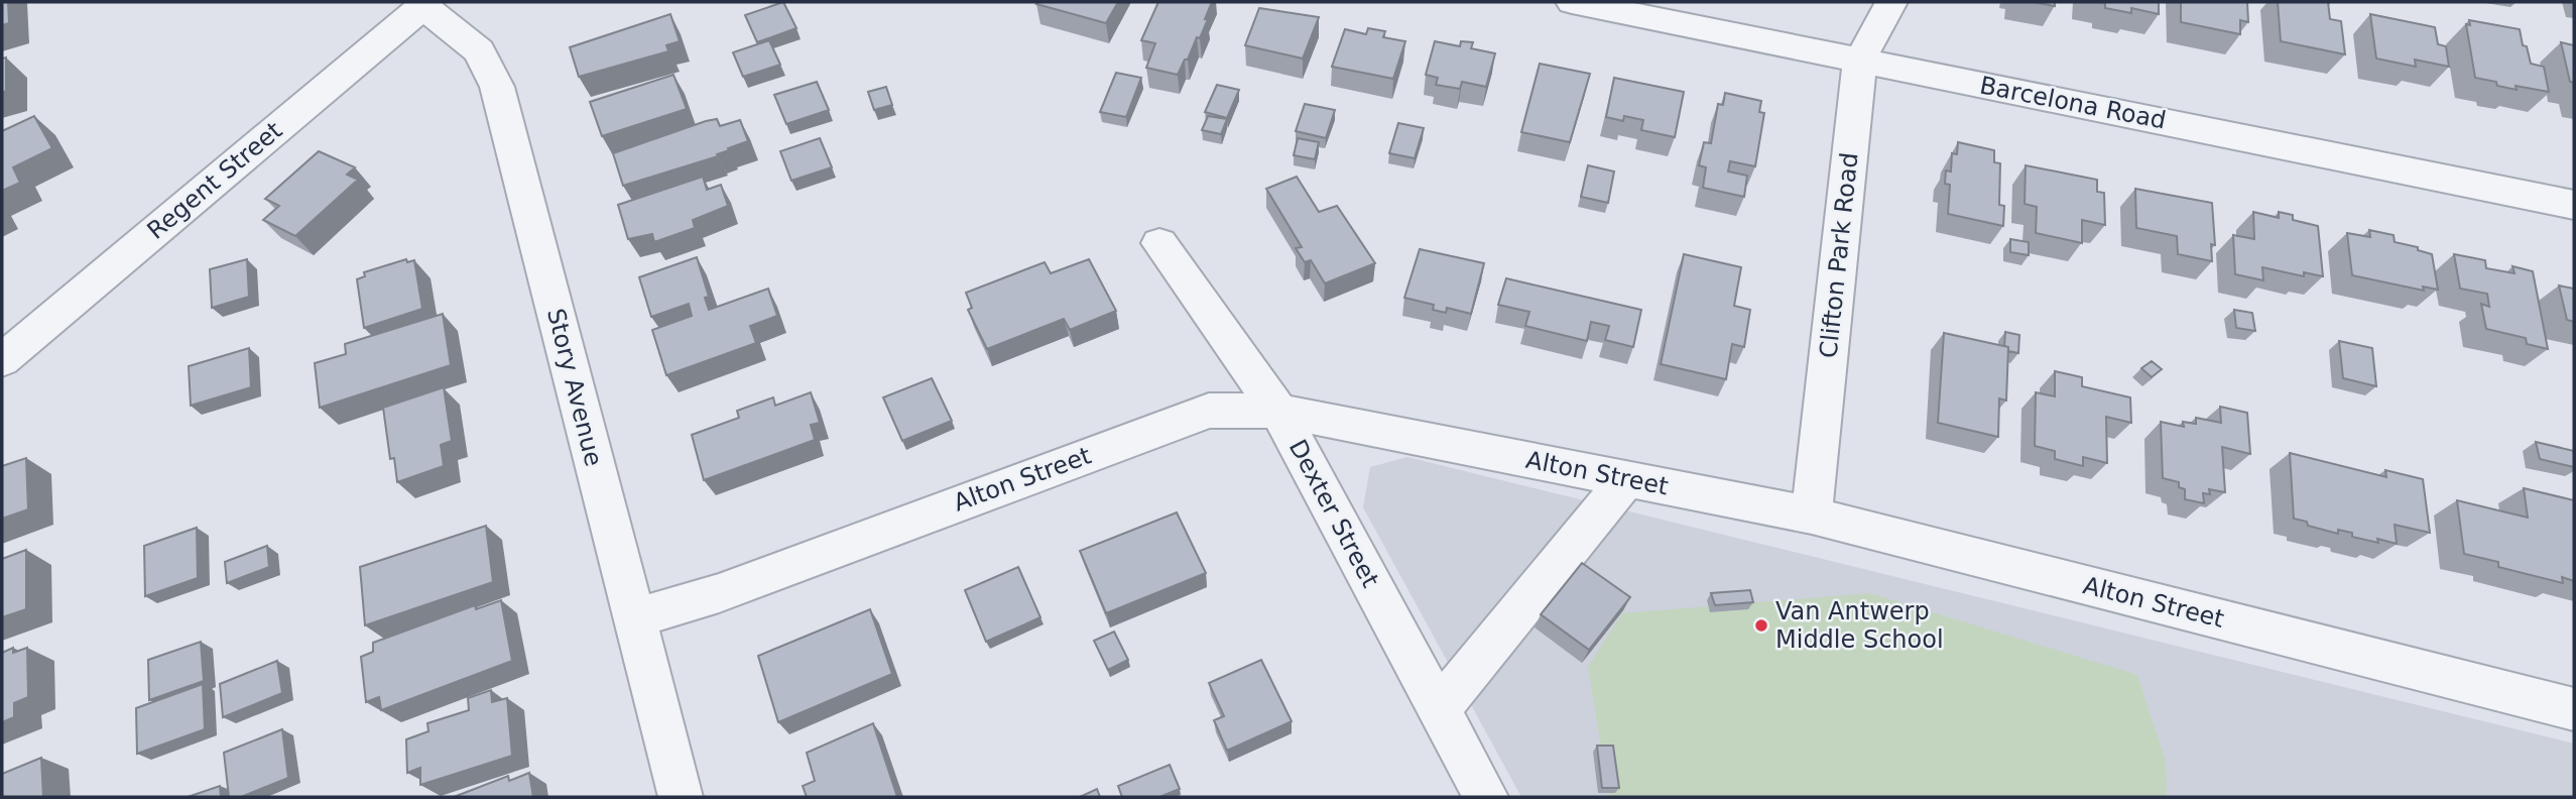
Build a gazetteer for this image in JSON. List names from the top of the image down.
{
  "streets": {
    "street": [
      "Barcelona Road",
      "Regent Street",
      "Clifton Park Road",
      "Story Avenue",
      "Alton Street",
      "Dexter Street"
    ]
  },
  "crossings": [
    ["Barcelona Road", "Clifton Park Road"],
    ["Regent Street", "Story Avenue"],
    ["Clifton Park Road", "Alton Street"],
    ["Story Avenue", "Alton Street"],
    ["Alton Street", "Dexter Street"]
  ],
  "places": ["Van Antwerp Middle School"]
}
